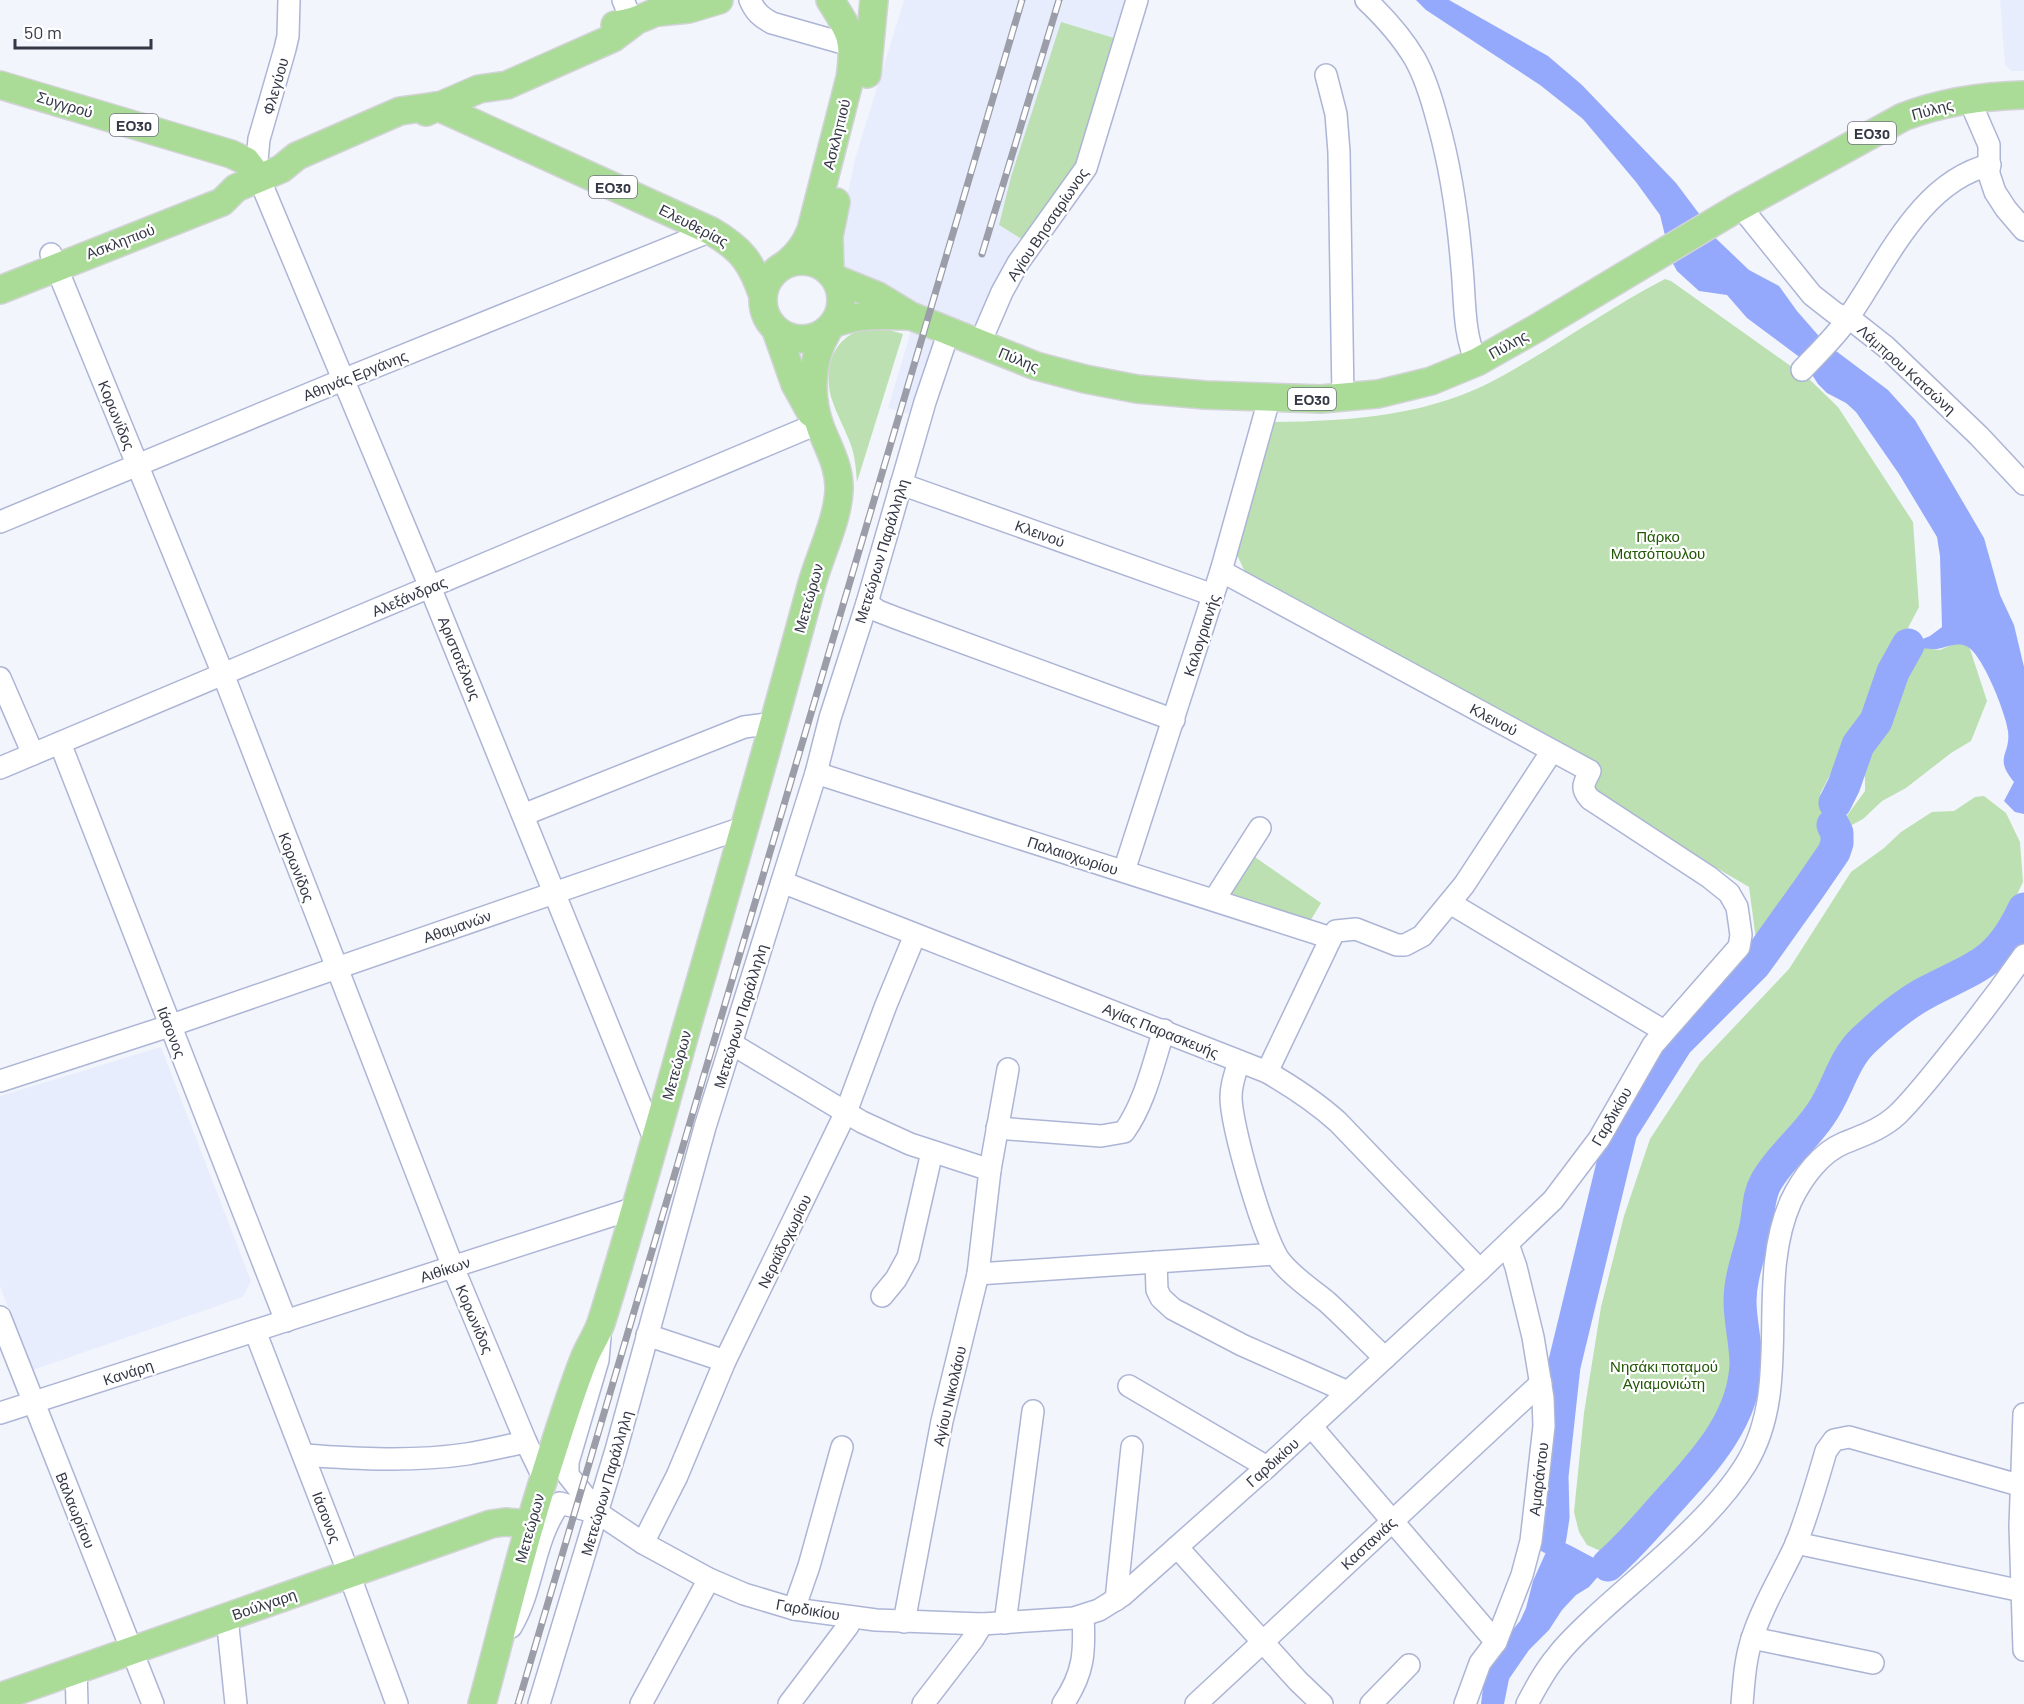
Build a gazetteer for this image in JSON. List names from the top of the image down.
{
  "streets": {
    "main road": [
      "Συγγρού",
      "Πύλης",
      "ΕΟ30",
      "Ασκληπιού",
      "Ελευθερίας",
      "Μετεώρων",
      "Βούλγαρη"
    ],
    "street": [
      "Φλεγύου",
      "Αγίου Βησσαρίωνος",
      "Λάμπρου Κατσώνη",
      "Αθηνάς Εργάνης",
      "Κορωνίδος",
      "Κλεινού",
      "Μετεώρων Παράλληλη",
      "Αλεξάνδρας",
      "Καλογριανής",
      "Αριστοτέλους",
      "Παλαιοχωρίου",
      "Αθαμανών",
      "Αγίας Παρασκευής",
      "Ιάσονος",
      "Γαρδικίου",
      "Νεραϊδοχωρίου",
      "Αιθίκων",
      "Κανάρη",
      "Αγίου Νικολάου",
      "Αμαράντου",
      "Βαλαωρίτου",
      "Καστανιάς"
    ]
  },
  "crossings": [
    ["Φλεγύου", "Συγγρού"],
    ["Φλεγύου", "Ασκληπιού"],
    ["Φλεγύου", "Αριστοτέλους"],
    ["Συγγρού", "Ασκληπιού"],
    ["Συγγρού", "Αριστοτέλους"],
    ["Πύλης", "ΕΟ30"],
    ["Πύλης", "Αγίου Βησσαρίωνος"],
    ["Πύλης", "Λάμπρου Κατσώνη"],
    ["Πύλης", "Μετεώρων Παράλληλη"],
    ["Πύλης", "Καλογριανής"],
    ["ΕΟ30", "Ασκληπιού"],
    ["ΕΟ30", "Ελευθερίας"],
    ["ΕΟ30", "Μετεώρων Παράλληλη"],
    ["ΕΟ30", "Μετεώρων"],
    ["Ασκληπιού", "Ελευθερίας"],
    ["Ασκληπιού", "Κορωνίδος"],
    ["Ασκληπιού", "Μετεώρων"],
    ["Ασκληπιού", "Αριστοτέλους"],
    ["Ελευθερίας", "Αθηνάς Εργάνης"],
    ["Ελευθερίας", "Μετεώρων"],
    ["Αθηνάς Εργάνης", "Κορωνίδος"],
    ["Αθηνάς Εργάνης", "Αριστοτέλους"],
    ["Κορωνίδος", "Αλεξάνδρας"],
    ["Κορωνίδος", "Μετεώρων"],
    ["Κορωνίδος", "Αθαμανών"],
    ["Κορωνίδος", "Αιθίκων"],
    ["Κλεινού", "Μετεώρων Παράλληλη"],
    ["Κλεινού", "Καλογριανής"],
    ["Κλεινού", "Γαρδικίου"],
    ["Μετεώρων Παράλληλη", "Παλαιοχωρίου"],
    ["Μετεώρων Παράλληλη", "Αγίας Παρασκευής"],
    ["Μετεώρων Παράλληλη", "Γαρδικίου"],
    ["Αλεξάνδρας", "Μετεώρων"],
    ["Αλεξάνδρας", "Αριστοτέλους"],
    ["Αλεξάνδρας", "Ιάσονος"],
    ["Μετεώρων", "Αριστοτέλους"],
    ["Μετεώρων", "Αθαμανών"],
    ["Μετεώρων", "Αιθίκων"],
    ["Μετεώρων", "Βούλγαρη"],
    ["Καλογριανής", "Παλαιοχωρίου"],
    ["Αριστοτέλους", "Αθαμανών"],
    ["Αθαμανών", "Ιάσονος"],
    ["Αγίας Παρασκευής", "Γαρδικίου"],
    ["Αγίας Παρασκευής", "Νεραϊδοχωρίου"],
    ["Ιάσονος", "Αιθίκων"],
    ["Ιάσονος", "Κανάρη"],
    ["Ιάσονος", "Βούλγαρη"],
    ["Γαρδικίου", "Νεραϊδοχωρίου"],
    ["Γαρδικίου", "Αγίου Νικολάου"],
    ["Γαρδικίου", "Αμαράντου"],
    ["Αιθίκων", "Κανάρη"],
    ["Κανάρη", "Βαλαωρίτου"],
    ["Αμαράντου", "Καστανιάς"],
    ["Βαλαωρίτου", "Βούλγαρη"]
  ],
  "parks": ["Πάρκο Ματσόπουλου", "Νησάκι ποταμού Αγιαμονιώτη"],
  "scale_bar": "50 m"
}
